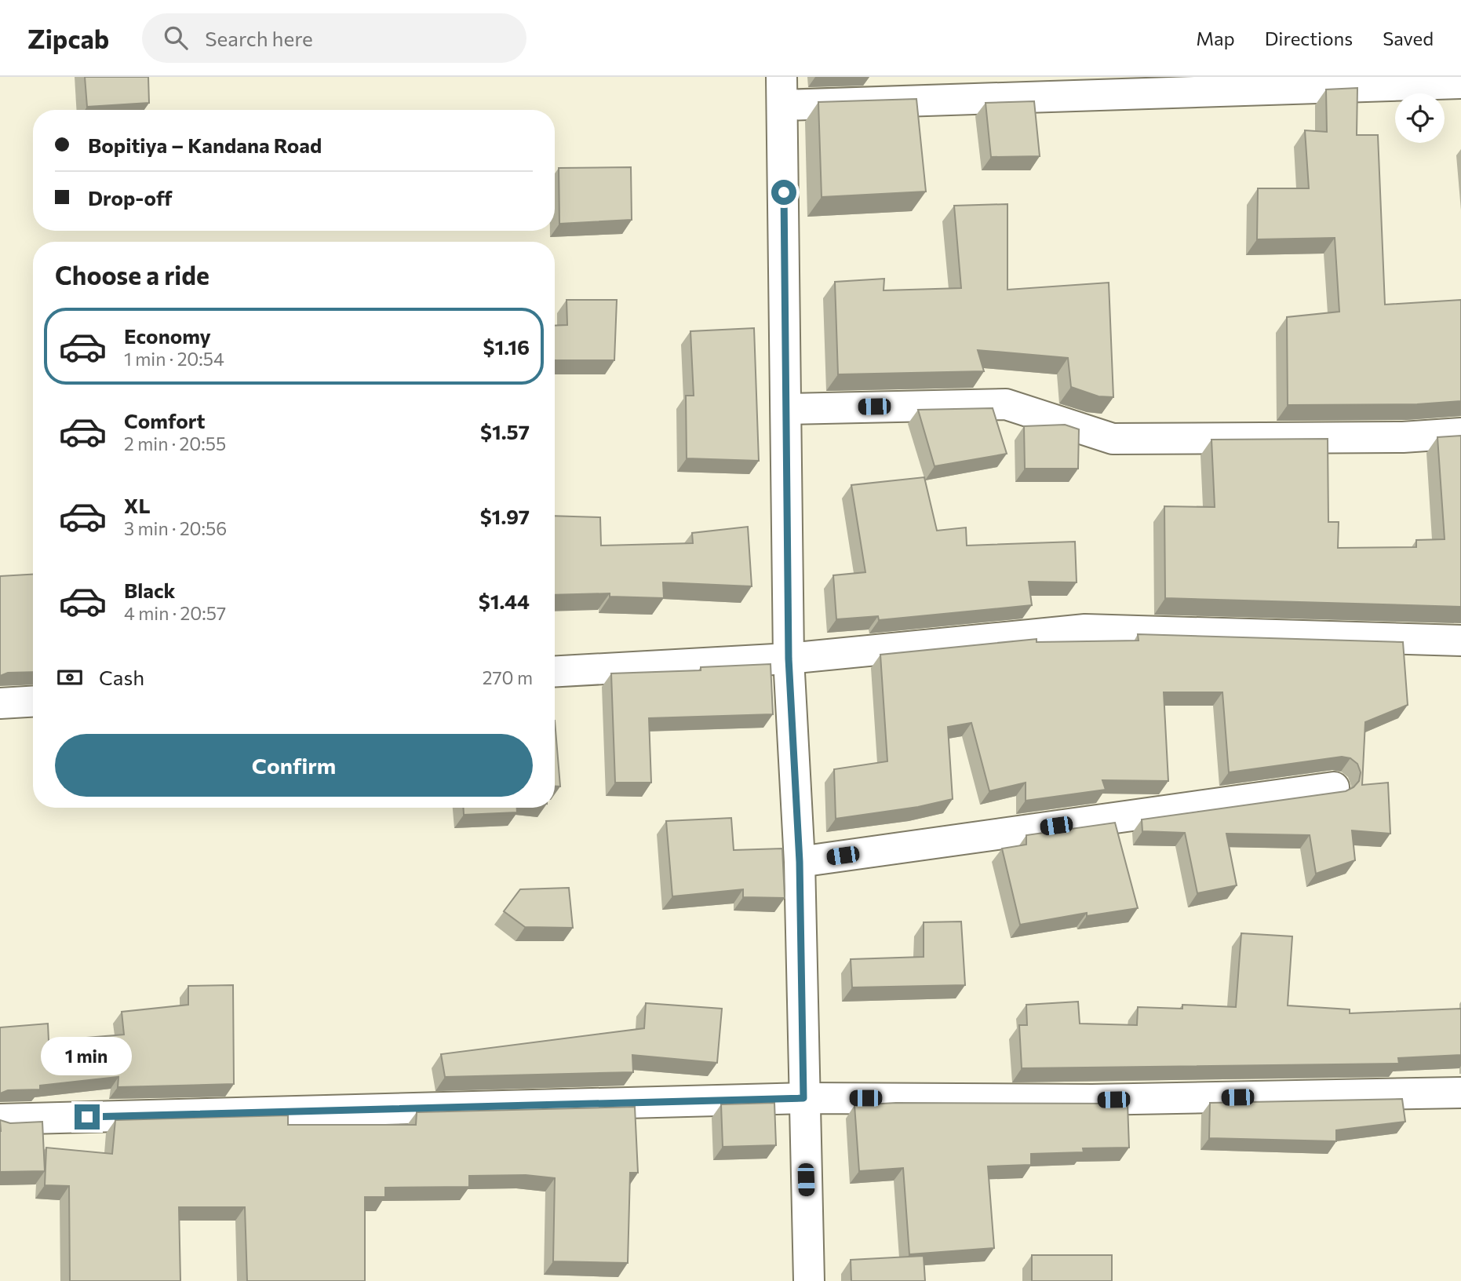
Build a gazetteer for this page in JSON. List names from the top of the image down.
{
  "page": {
    "header": "Zipcab",
    "search": "Search here",
    "nav": ["Map", "Directions", "Saved"],
    "banner": ["Bopitiya – Kandana Road", "Drop-off"],
    "heading": "Choose a ride",
    "list": [
      {
        "name": "Economy",
        "note": "1 min · 20:54",
        "value": "$1.16"
      },
      {
        "name": "Comfort",
        "note": "2 min · 20:55",
        "value": "$1.57"
      },
      {
        "name": "XL",
        "note": "3 min · 20:56",
        "value": "$1.97"
      },
      {
        "name": "Black",
        "note": "4 min · 20:57",
        "value": "$1.44"
      }
    ],
    "pay": ["Cash", "270 m"],
    "buttons": "Confirm",
    "bubble": "1 min"
  }
}
